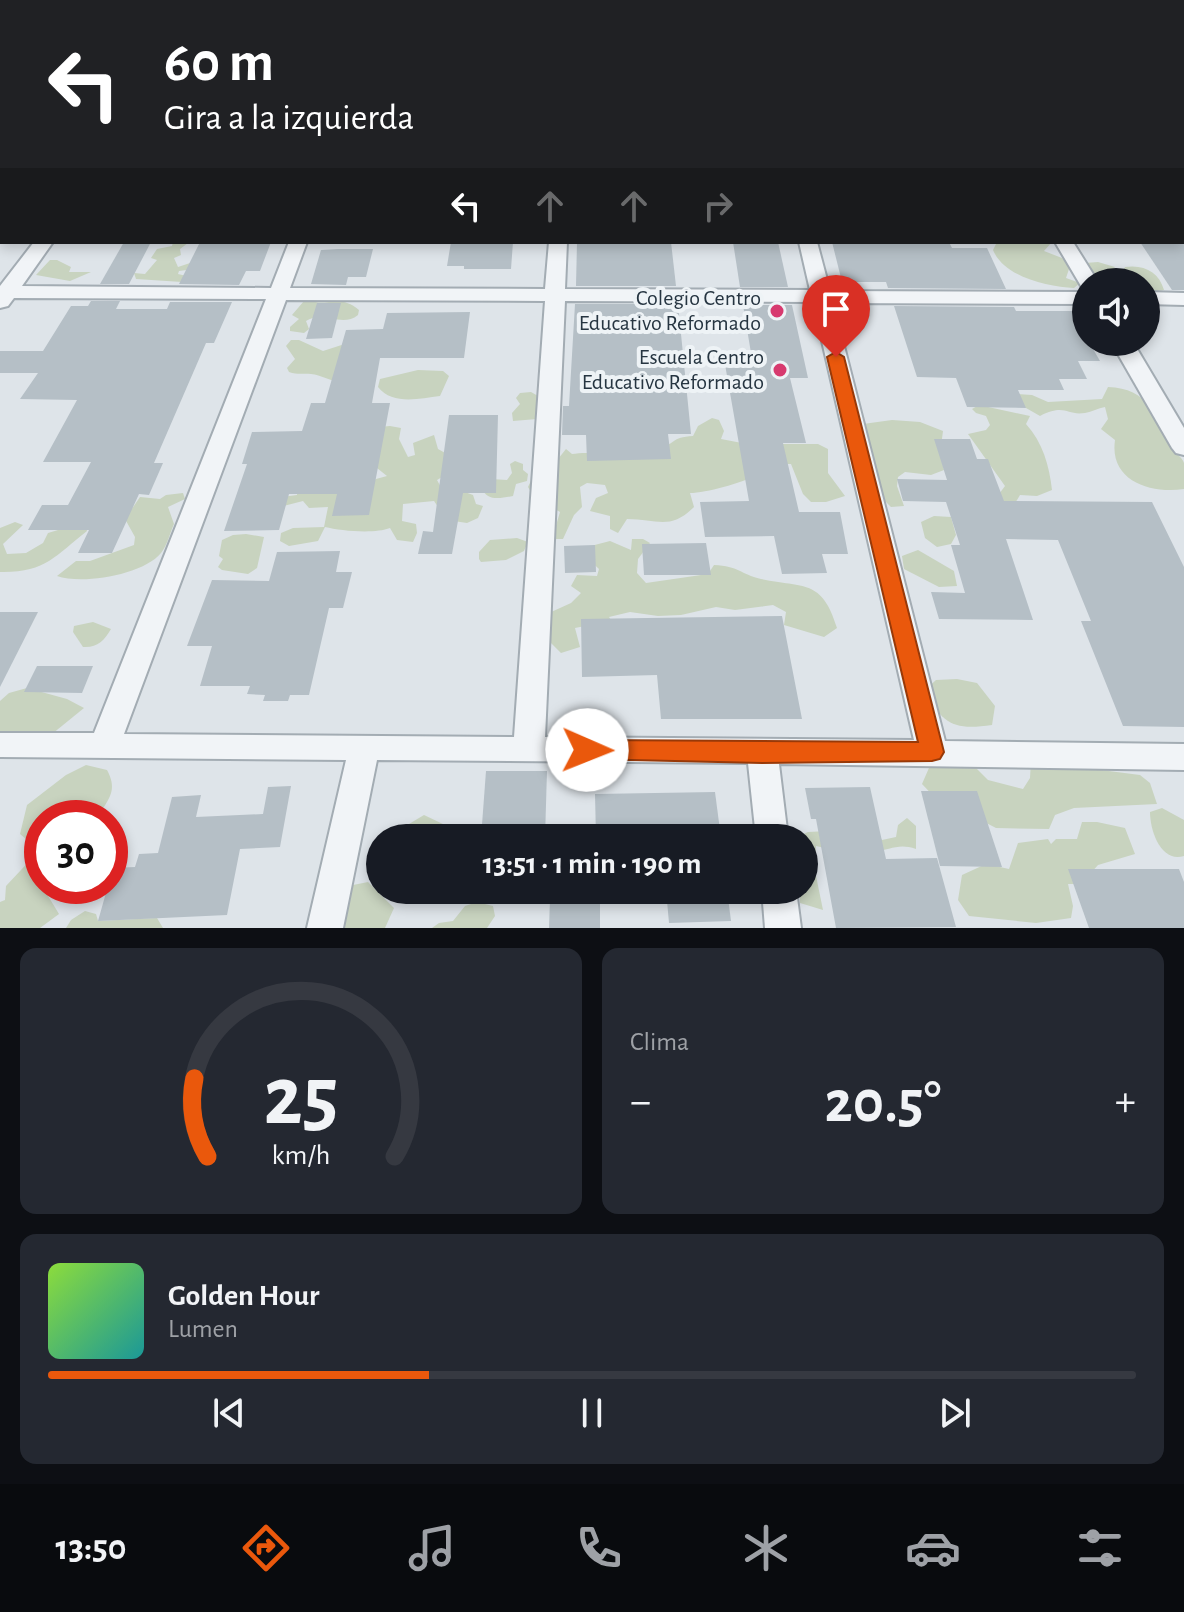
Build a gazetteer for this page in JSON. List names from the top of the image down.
{
  "places": ["Colegio Centro Educativo Reformado", "Escuela Centro Educativo Reformado"],
  "page": {
    "turn": ["60 m", "Gira a la izquierda"],
    "limit": "30",
    "trip": "13:51 · 1 min · 190 m",
    "tile": "Clima",
    "heat": ["−", "20.5°", "+"],
    "song": ["Golden Hour", "Lumen"],
    "tabs": "13:50",
    "gauge": ["25", "km/h"]
  }
}
